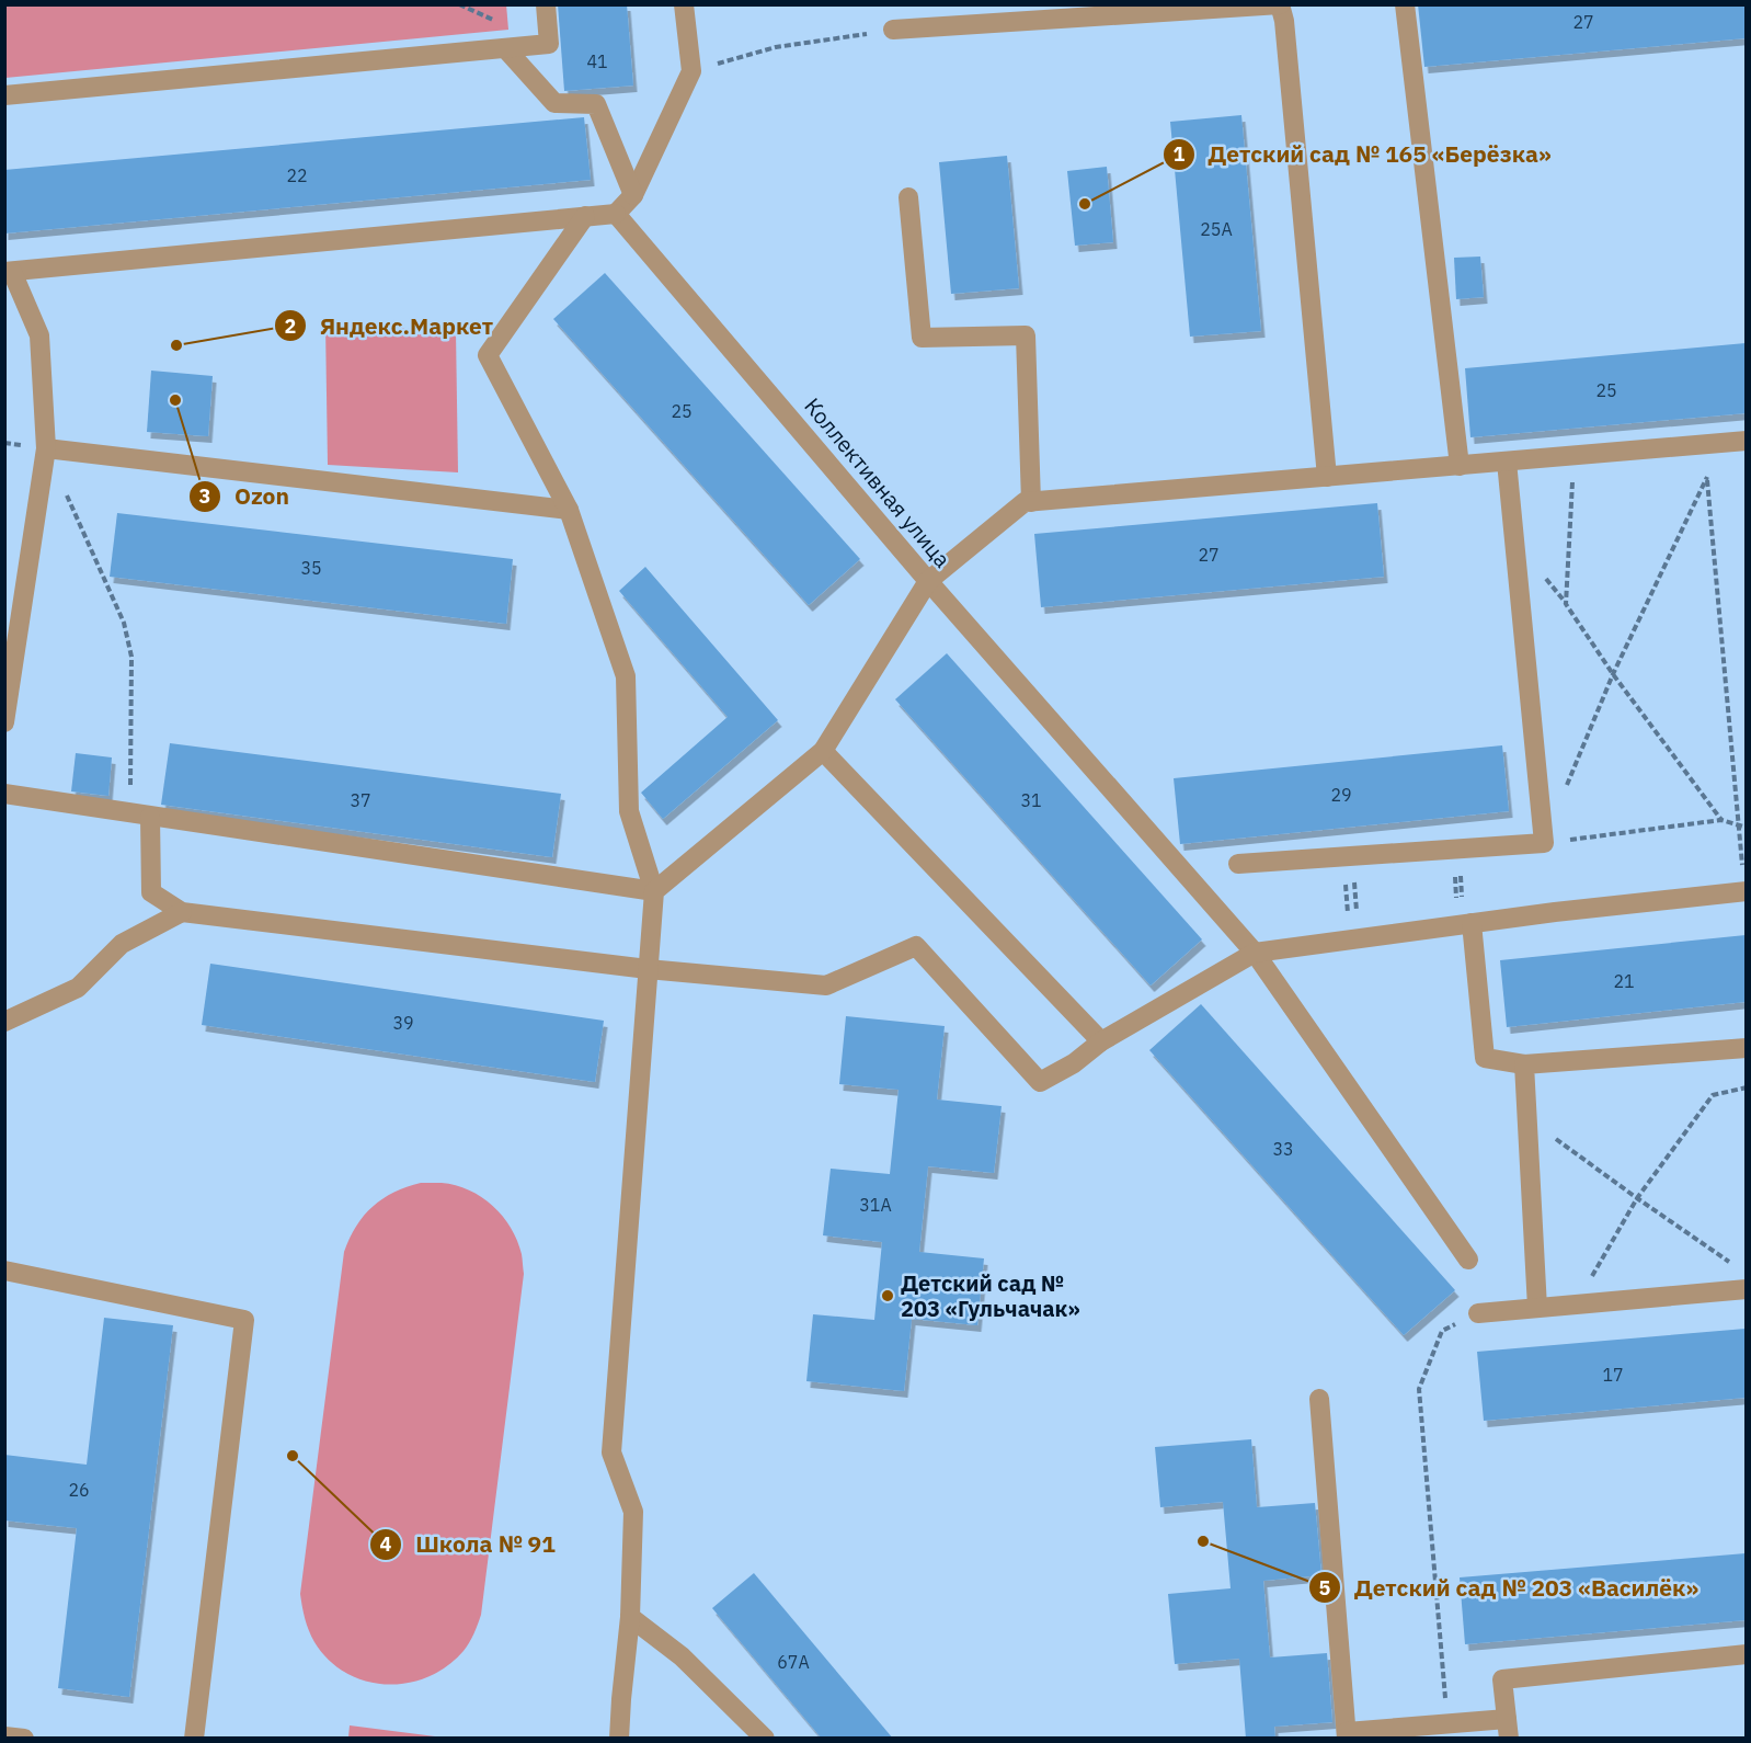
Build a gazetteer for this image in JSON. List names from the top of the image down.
{
  "streets": {
    "lane": ["Коллективная улица"]
  },
  "places": [
    "Детский сад № 165 «Берёзка»",
    "Яндекс.Маркет",
    "Ozon",
    "Детский сад № 203 «Гульчачак»",
    "Школа № 91",
    "Детский сад № 203 «Василёк»"
  ],
  "house_numbers": [
    "27",
    "41",
    "22",
    "25А",
    "25",
    "25",
    "27",
    "35",
    "29",
    "37",
    "31",
    "21",
    "39",
    "33",
    "31А",
    "17",
    "26",
    "67А"
  ]
}
